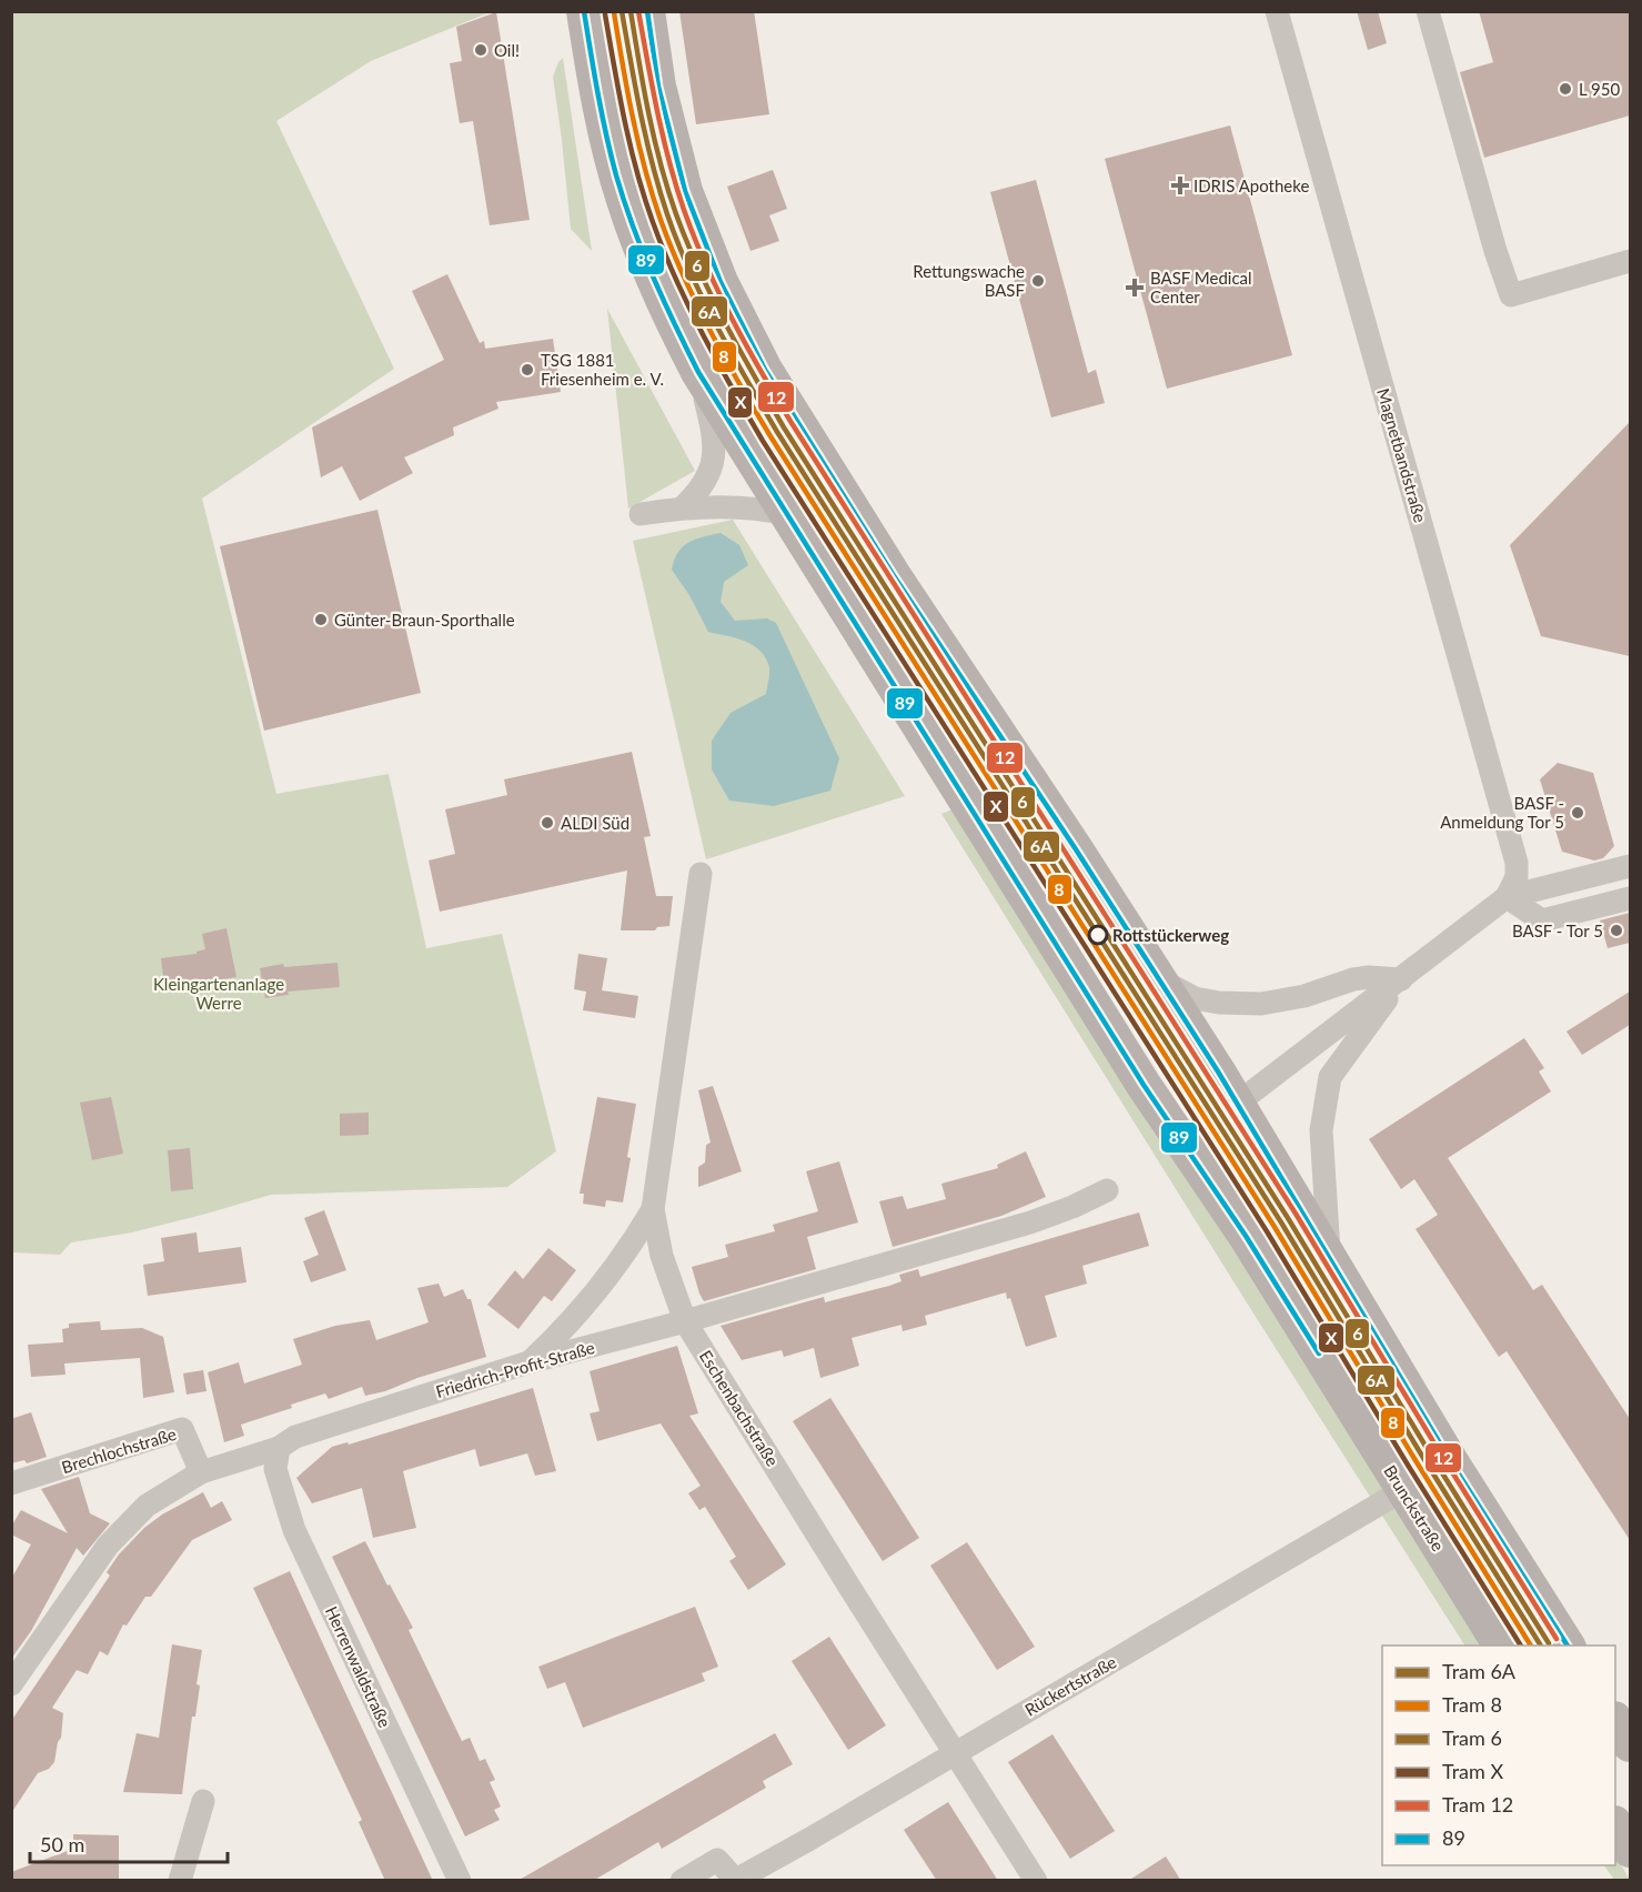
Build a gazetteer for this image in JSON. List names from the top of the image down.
{
  "streets": {
    "main road": ["Brunckstraße"],
    "street": [
      "Magnetbandstraße",
      "Friedrich-Profit-Straße",
      "Eschenbachstraße",
      "Brechlochstraße",
      "Herrenwaldstraße",
      "Rückertstraße"
    ]
  },
  "crossings": [
    ["Friedrich-Profit-Straße", "Eschenbachstraße"],
    ["Friedrich-Profit-Straße", "Brechlochstraße"],
    ["Friedrich-Profit-Straße", "Herrenwaldstraße"],
    ["Eschenbachstraße", "Rückertstraße"],
    ["Brunckstraße", "Rückertstraße"]
  ],
  "parks": ["Kleingartenanlage Werre"],
  "places": {
    "other": [
      "Oil!",
      "L 950",
      "Rettungswache BASF",
      "TSG 1881 Friesenheim e. V.",
      "Günter-Braun-Sporthalle",
      "BASF - Anmeldung Tor 5",
      "ALDI Süd",
      "BASF - Tor 5",
      "Rottstückerweg"
    ],
    "health": ["IDRIS Apotheke", "BASF Medical Center"]
  },
  "lines": [
    "tram line 6A",
    "tram line 6",
    "tram line 12",
    "transit line 89",
    "tram line 8",
    "tram line X"
  ],
  "legend": [
    "Tram 6A",
    "Tram 8",
    "Tram 6",
    "Tram X",
    "Tram 12",
    "89"
  ],
  "scale_bar": "50 m"
}
